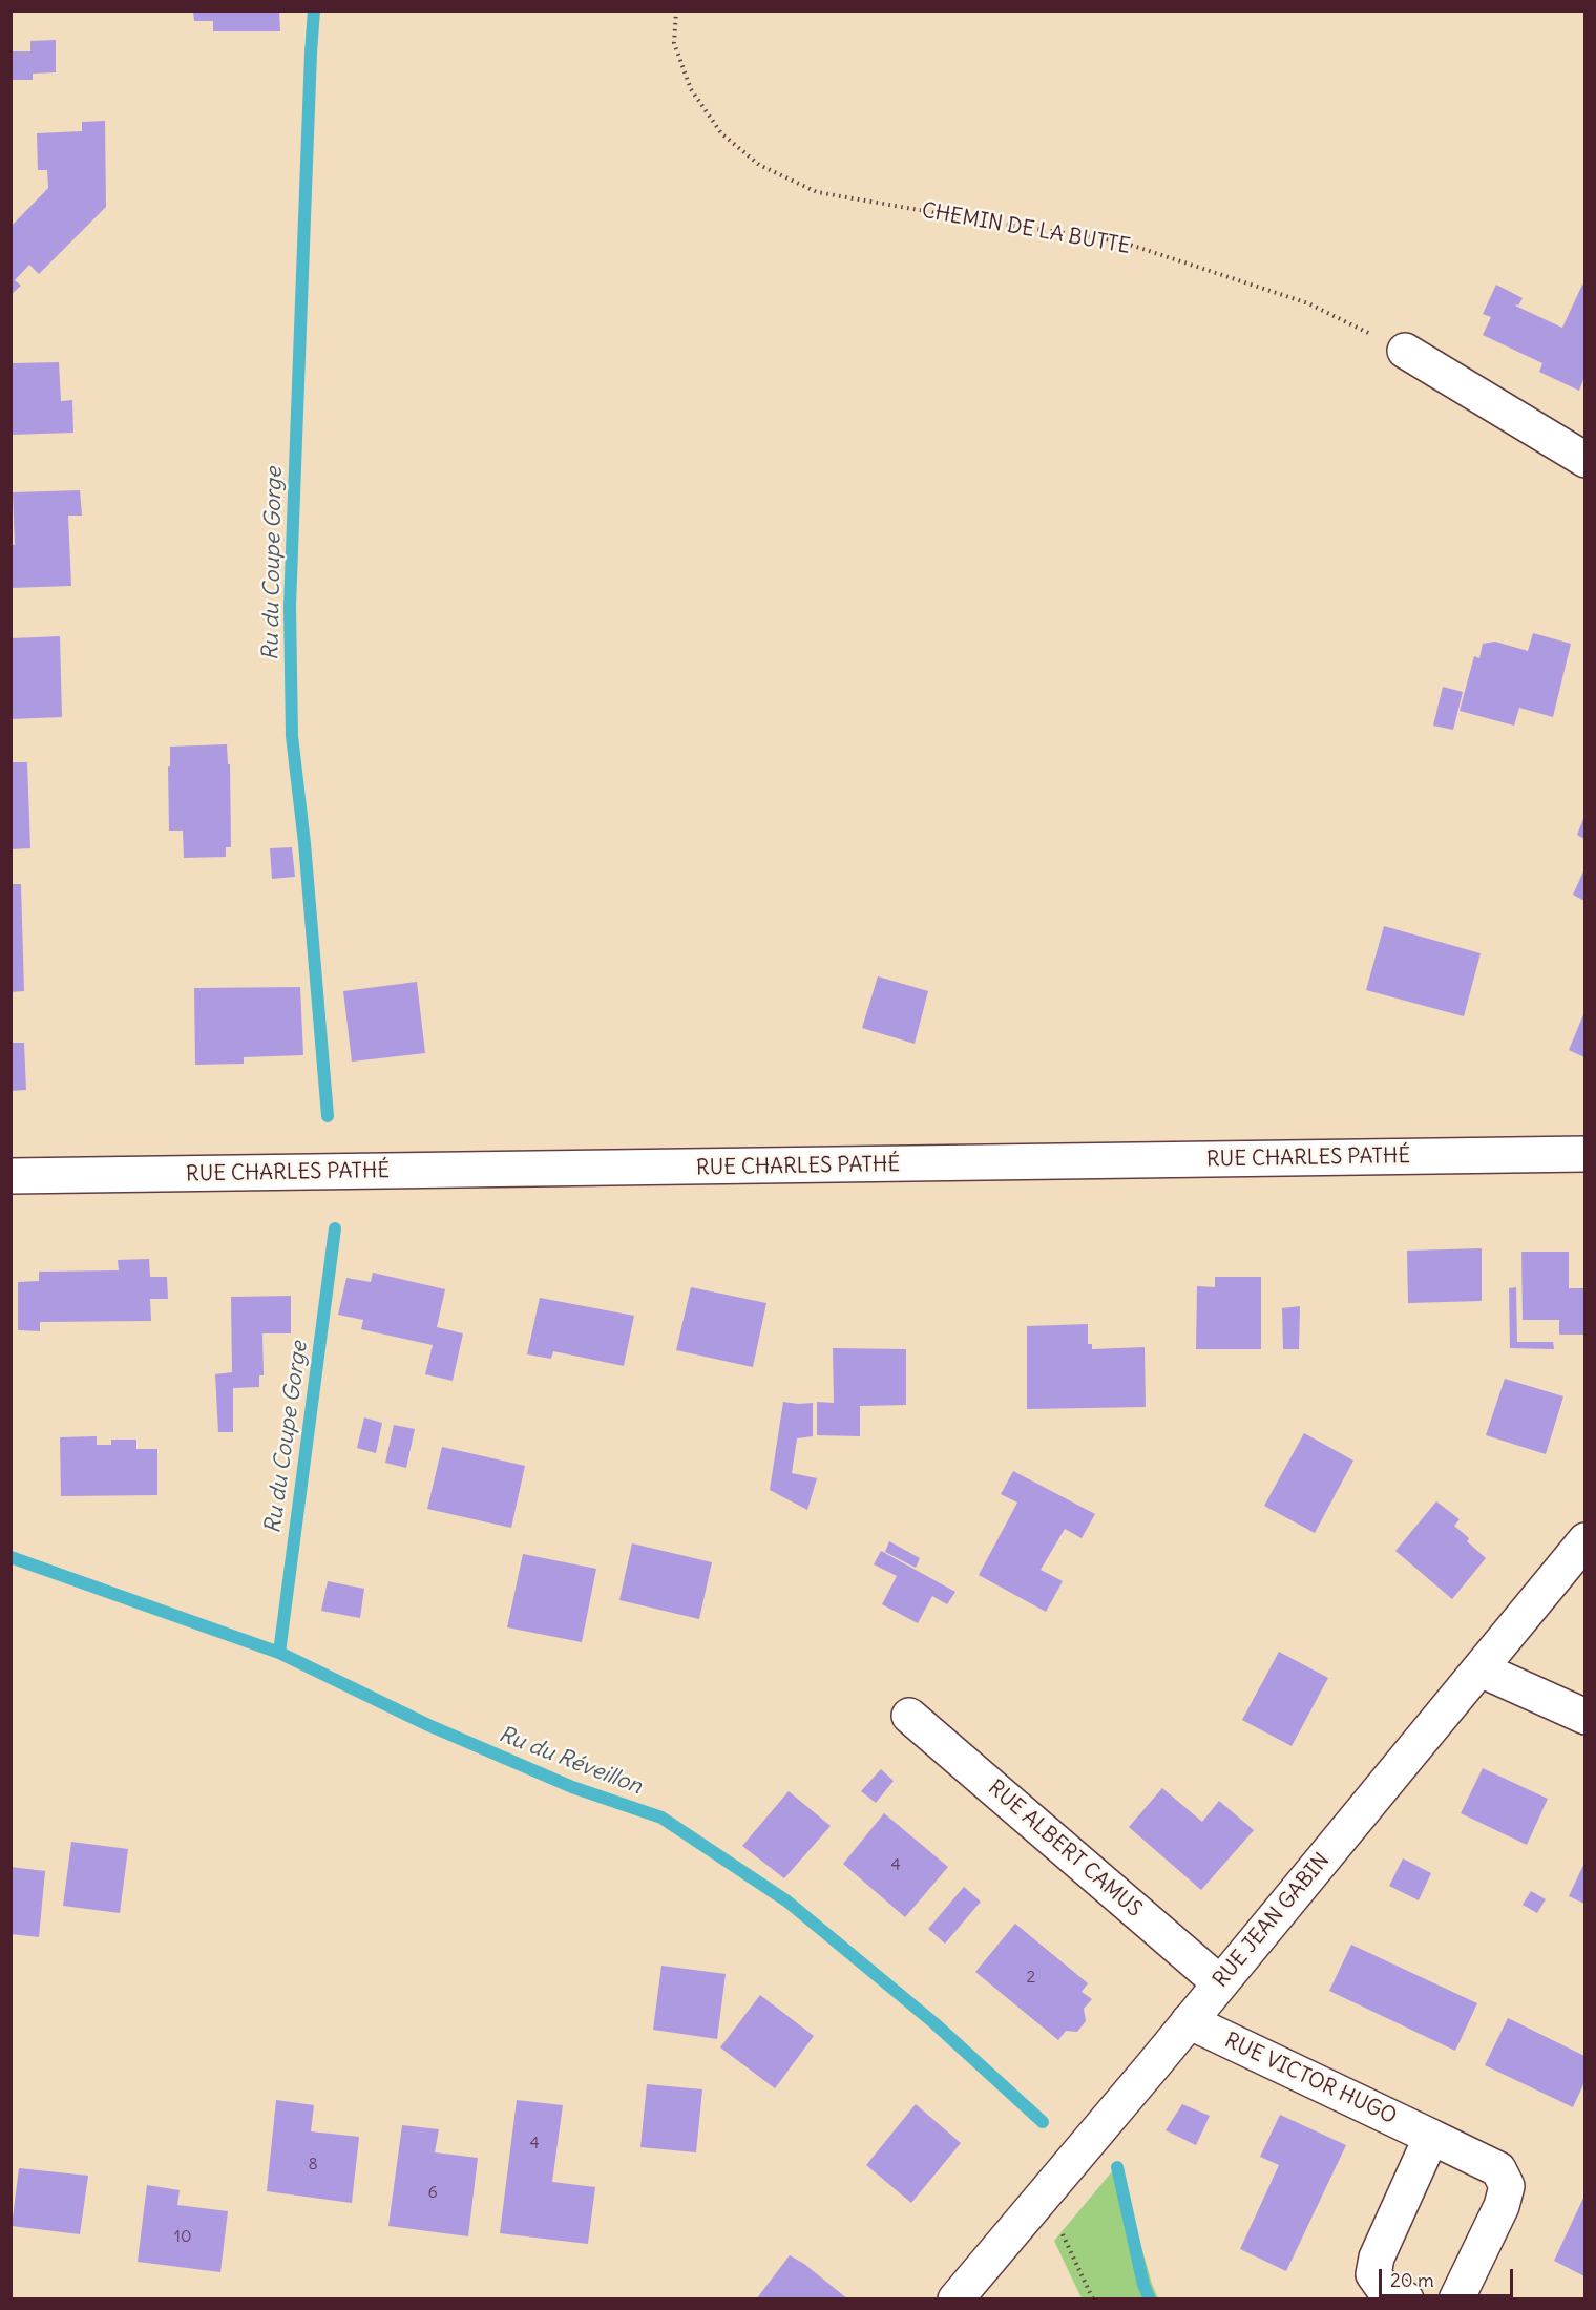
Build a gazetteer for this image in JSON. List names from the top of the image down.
{
  "streets": {
    "street": [
      "RUE CHARLES PATHÉ",
      "RUE ALBERT CAMUS",
      "RUE JEAN GABIN",
      "RUE VICTOR HUGO"
    ],
    "path": ["CHEMIN DE LA BUTTE"]
  },
  "crossings": [
    ["RUE ALBERT CAMUS", "RUE JEAN GABIN"],
    ["RUE JEAN GABIN", "RUE VICTOR HUGO"]
  ],
  "water": ["Ru du Coupe Gorge", "Ru du Réveillon"],
  "house_numbers": [
    "4",
    "2",
    "4",
    "8",
    "6",
    "10"
  ],
  "scale_bar": "20 m"
}
